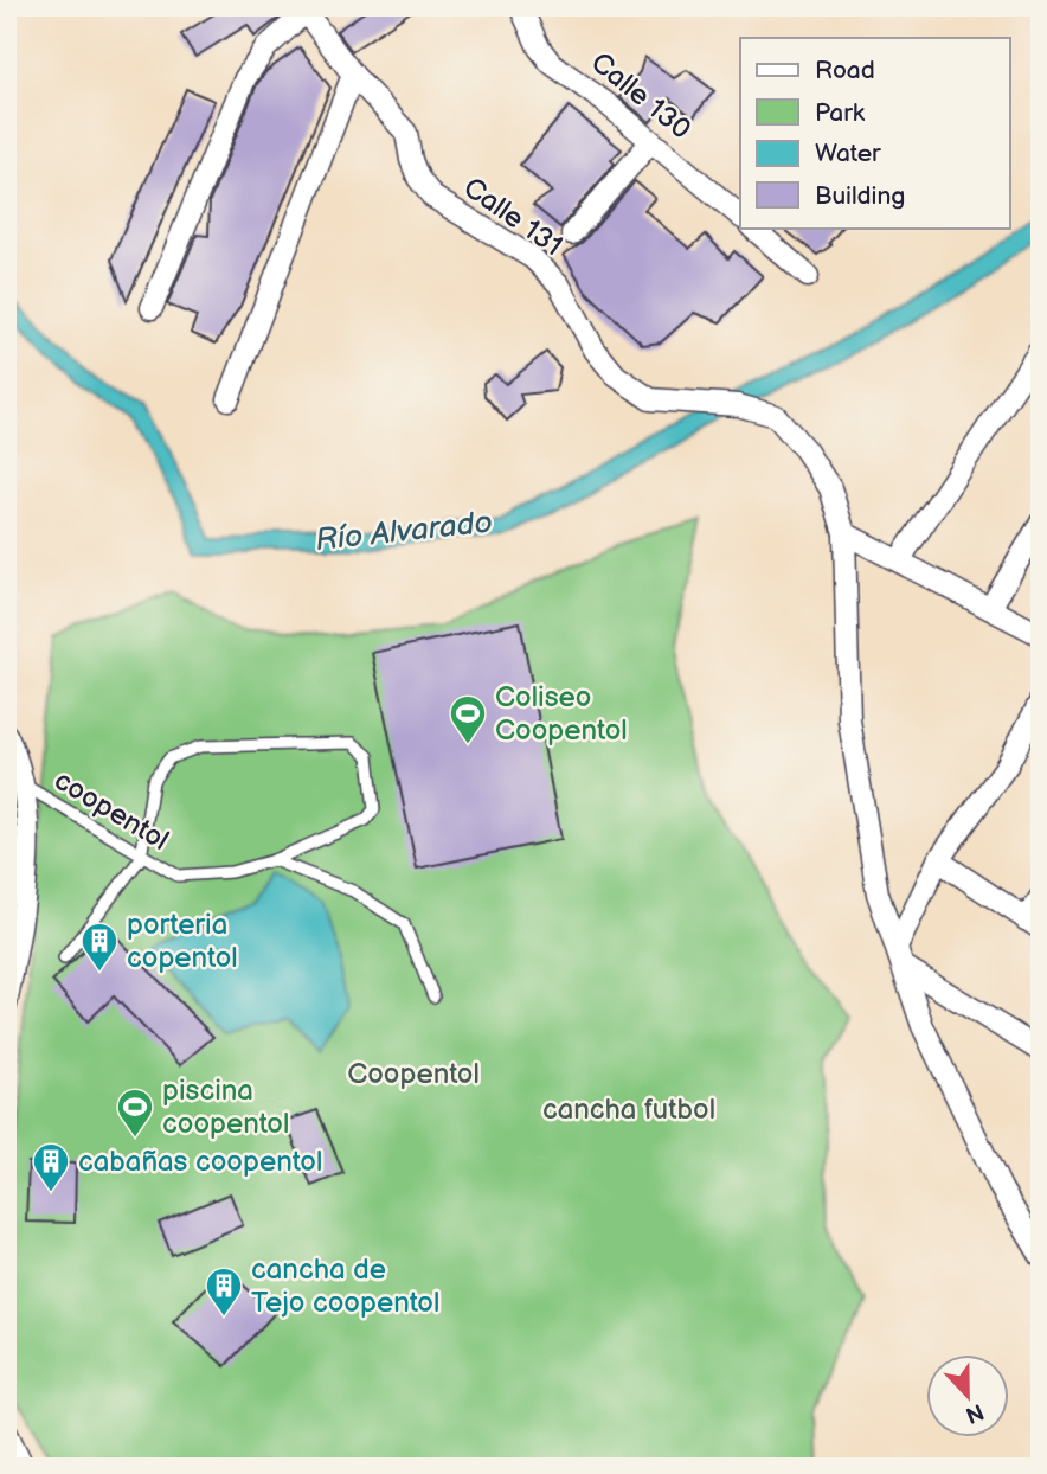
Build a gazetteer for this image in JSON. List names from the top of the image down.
{
  "streets": {
    "street": ["Calle 130", "Calle 131"],
    "lane": ["coopentol"]
  },
  "water": ["Río Alvarado"],
  "parks": ["Coopentol", "cancha futbol"],
  "places": {
    "sports": ["Coliseo Coopentol", "piscina coopentol"],
    "building": ["porteria copentol", "cabañas coopentol", "cancha de Tejo coopentol"]
  },
  "legend": [
    "Road",
    "Park",
    "Water",
    "Building"
  ],
  "north": "bottom"
}
